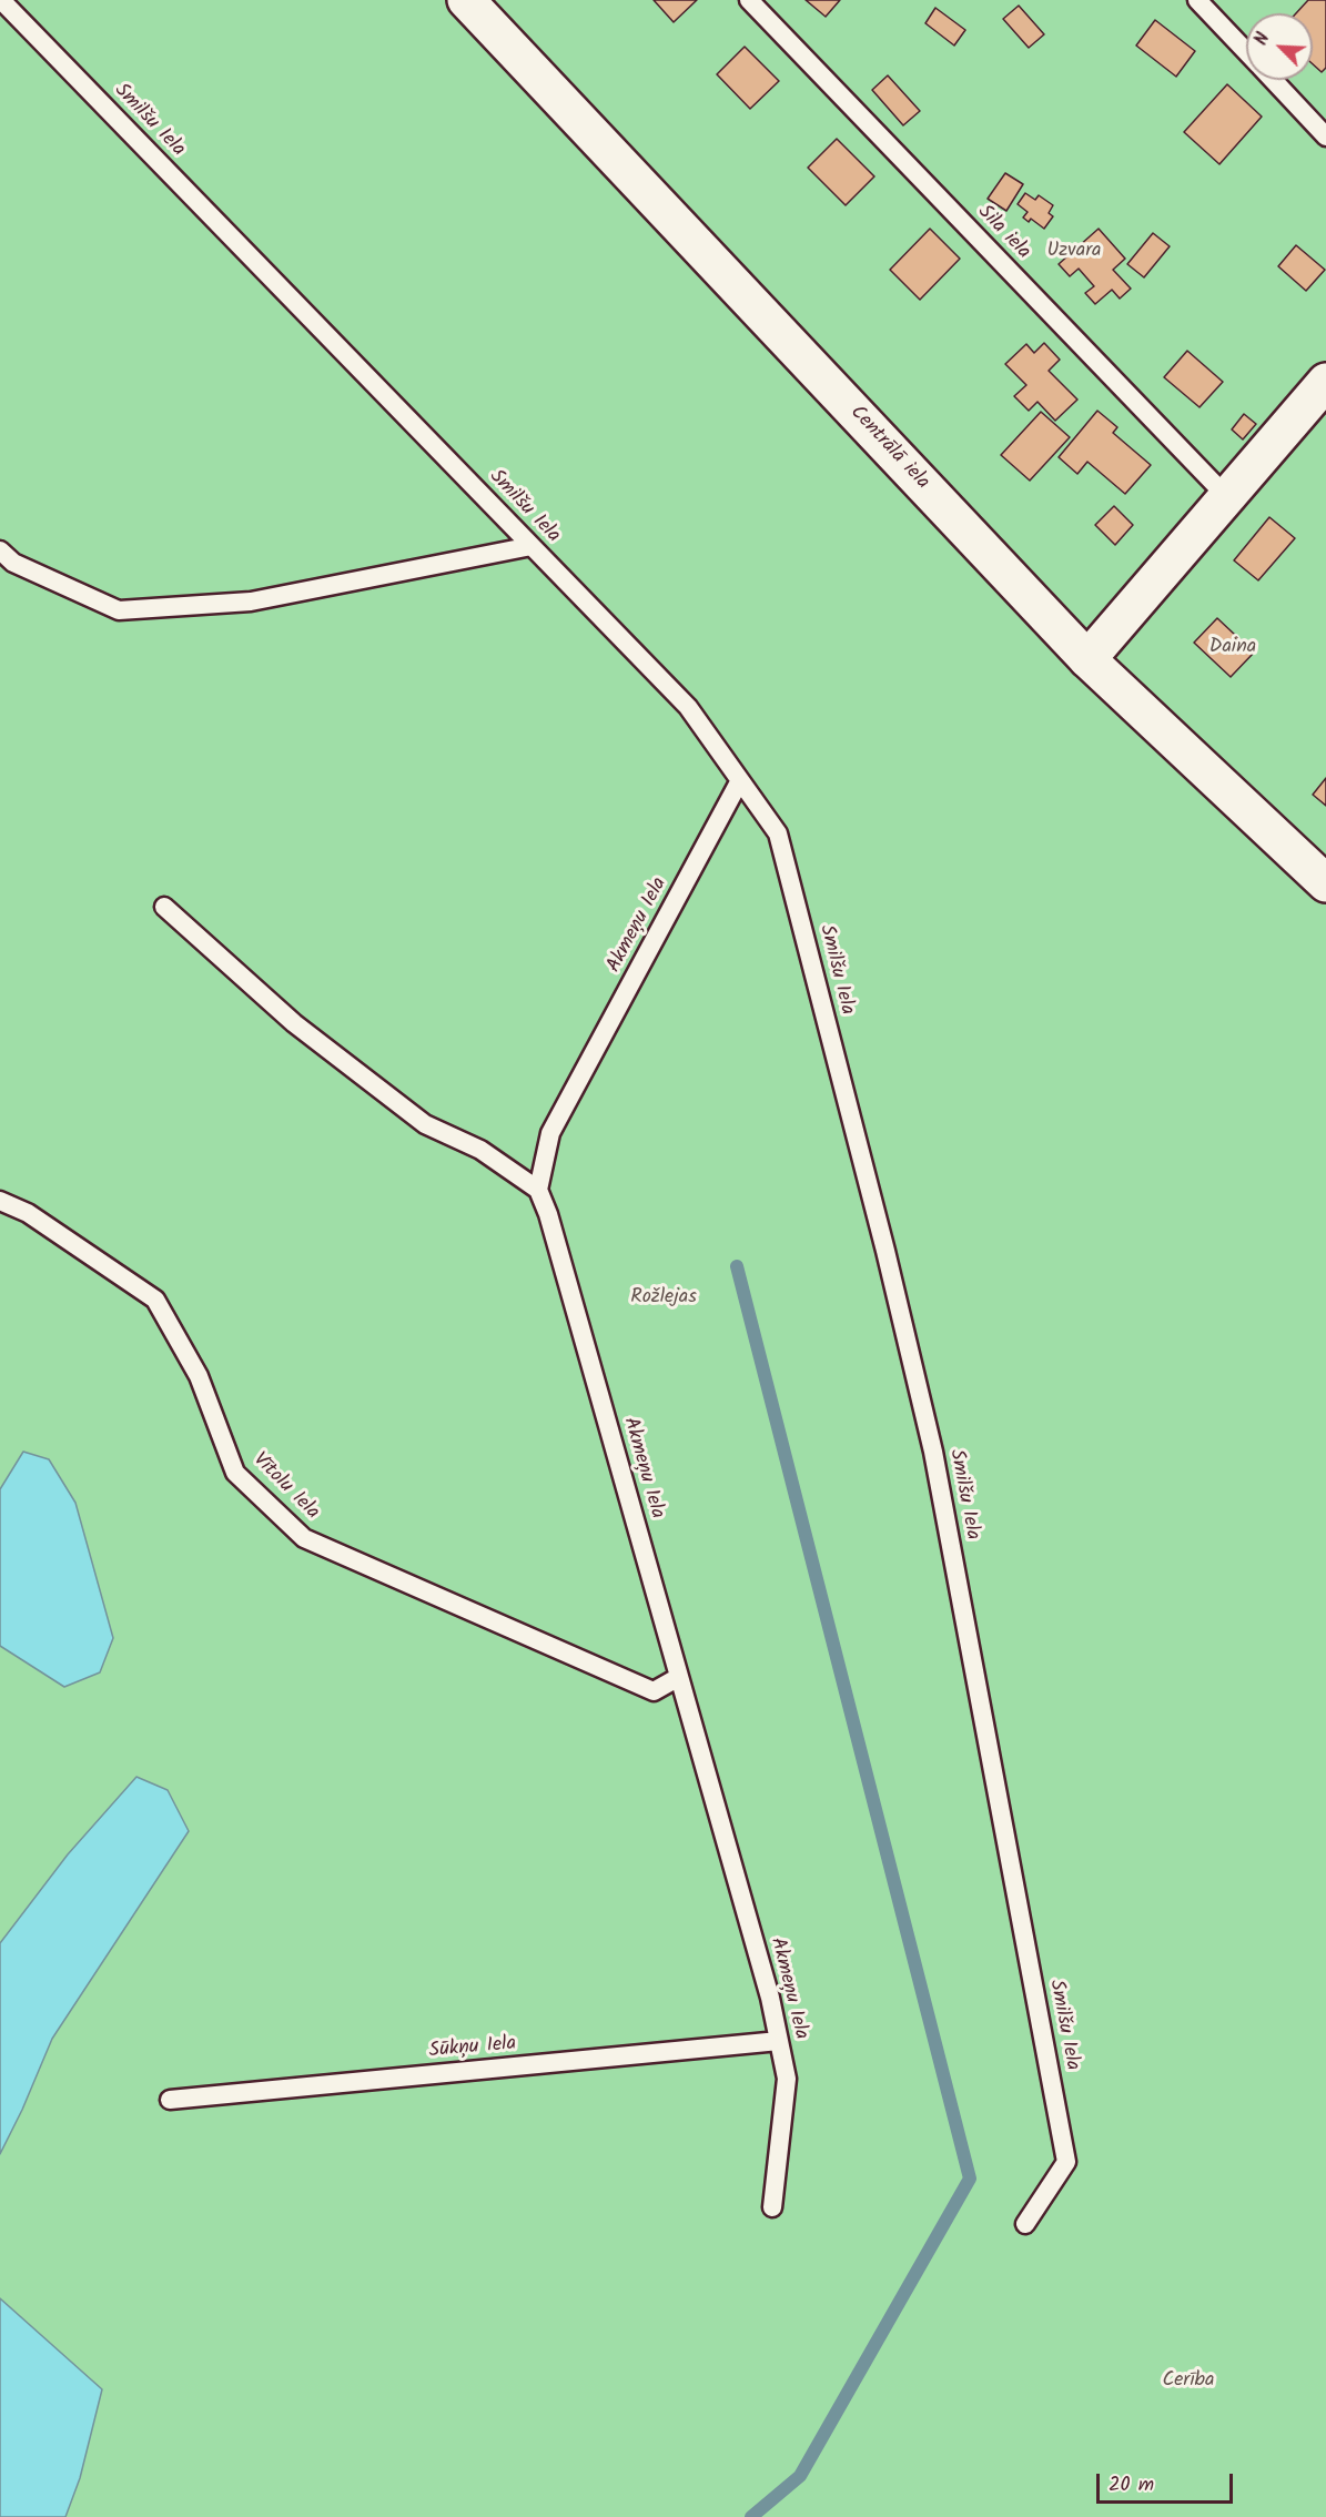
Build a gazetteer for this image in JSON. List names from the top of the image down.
{
  "streets": {
    "street": ["Centrālā iela"],
    "lane": [
      "Smilšu Iela",
      "Sila iela",
      "Akmeņu Iela",
      "Vītolu Iela",
      "Sūkņu Iela"
    ]
  },
  "crossings": [
    ["Smilšu Iela", "Akmeņu Iela"],
    ["Akmeņu Iela", "Vītolu Iela"],
    ["Akmeņu Iela", "Sūkņu Iela"]
  ],
  "parks": [
    "Uzvara",
    "Daina",
    "Rožlejas",
    "Cerība"
  ],
  "scale_bar": "20 m",
  "north": "top left"
}
